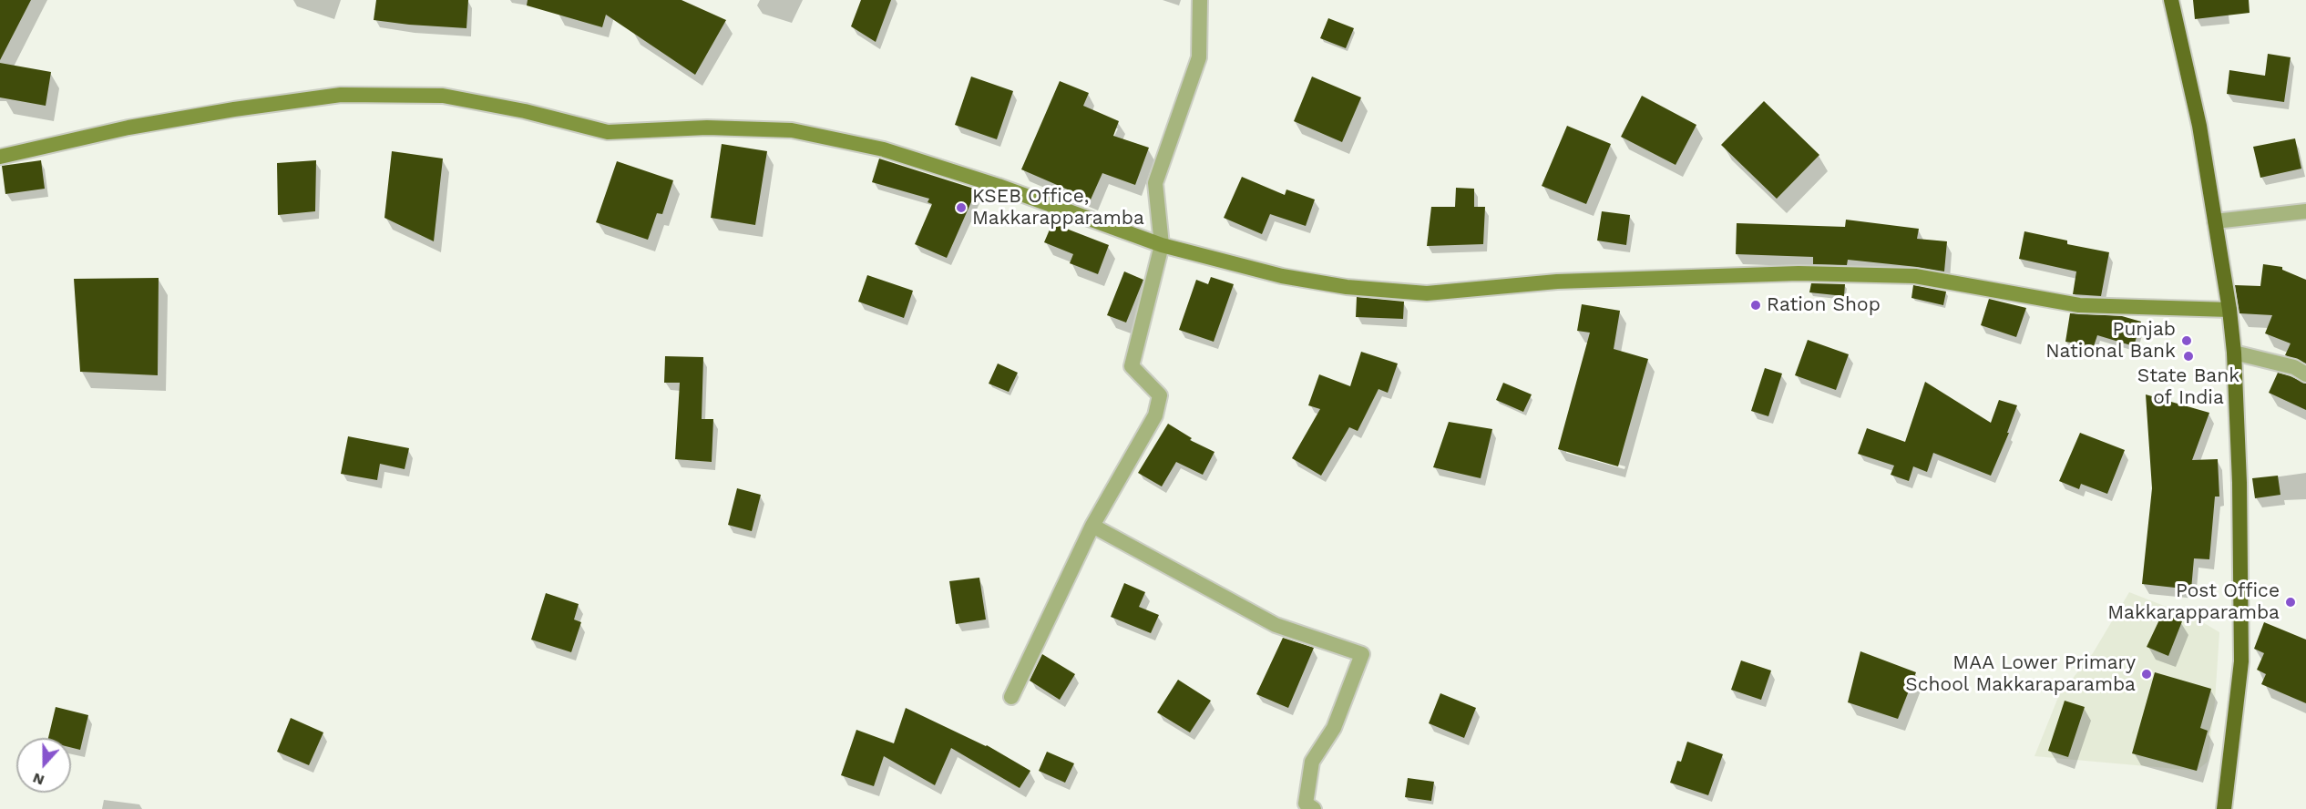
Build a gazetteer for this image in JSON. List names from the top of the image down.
{
  "places": [
    "KSEB Office, Makkarapparamba",
    "Ration Shop",
    "Punjab National Bank",
    "State Bank of India",
    "Post Office Makkarapparamba",
    "MAA Lower Primary School Makkaraparamba"
  ],
  "north": "bottom"
}
